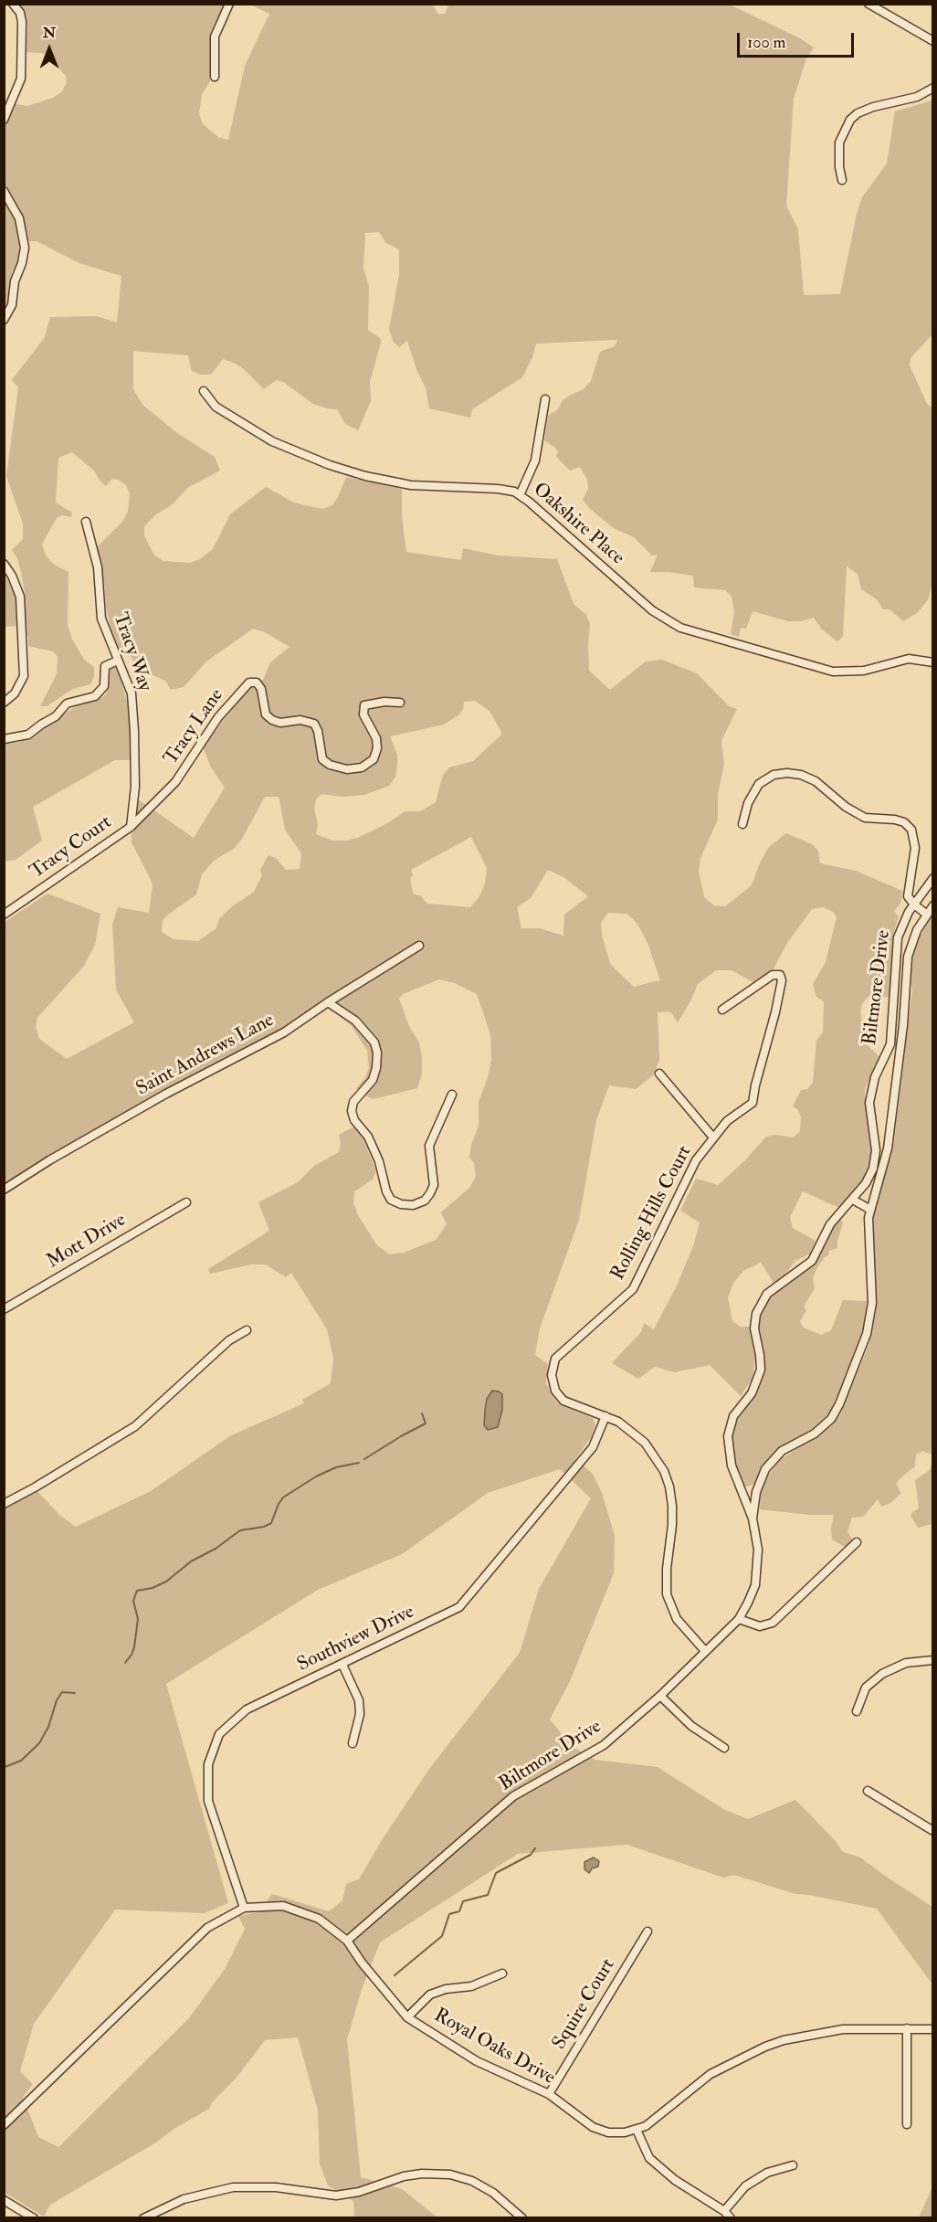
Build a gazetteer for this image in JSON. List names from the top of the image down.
{
  "streets": {
    "street": [
      "Oakshire Place",
      "Tracy Way",
      "Tracy Lane",
      "Tracy Court",
      "Biltmore Drive",
      "Saint Andrews Lane",
      "Rolling Hills Court",
      "Mott Drive",
      "Southview Drive",
      "Squire Court",
      "Royal Oaks Drive"
    ]
  },
  "crossings": [
    ["Tracy Way", "Tracy Lane"],
    ["Tracy Way", "Tracy Court"],
    ["Tracy Lane", "Tracy Court"],
    ["Biltmore Drive", "Rolling Hills Court"],
    ["Biltmore Drive", "Royal Oaks Drive"],
    ["Rolling Hills Court", "Southview Drive"],
    ["Southview Drive", "Royal Oaks Drive"],
    ["Squire Court", "Royal Oaks Drive"]
  ],
  "scale_bar": "100 m",
  "north": "top"
}
